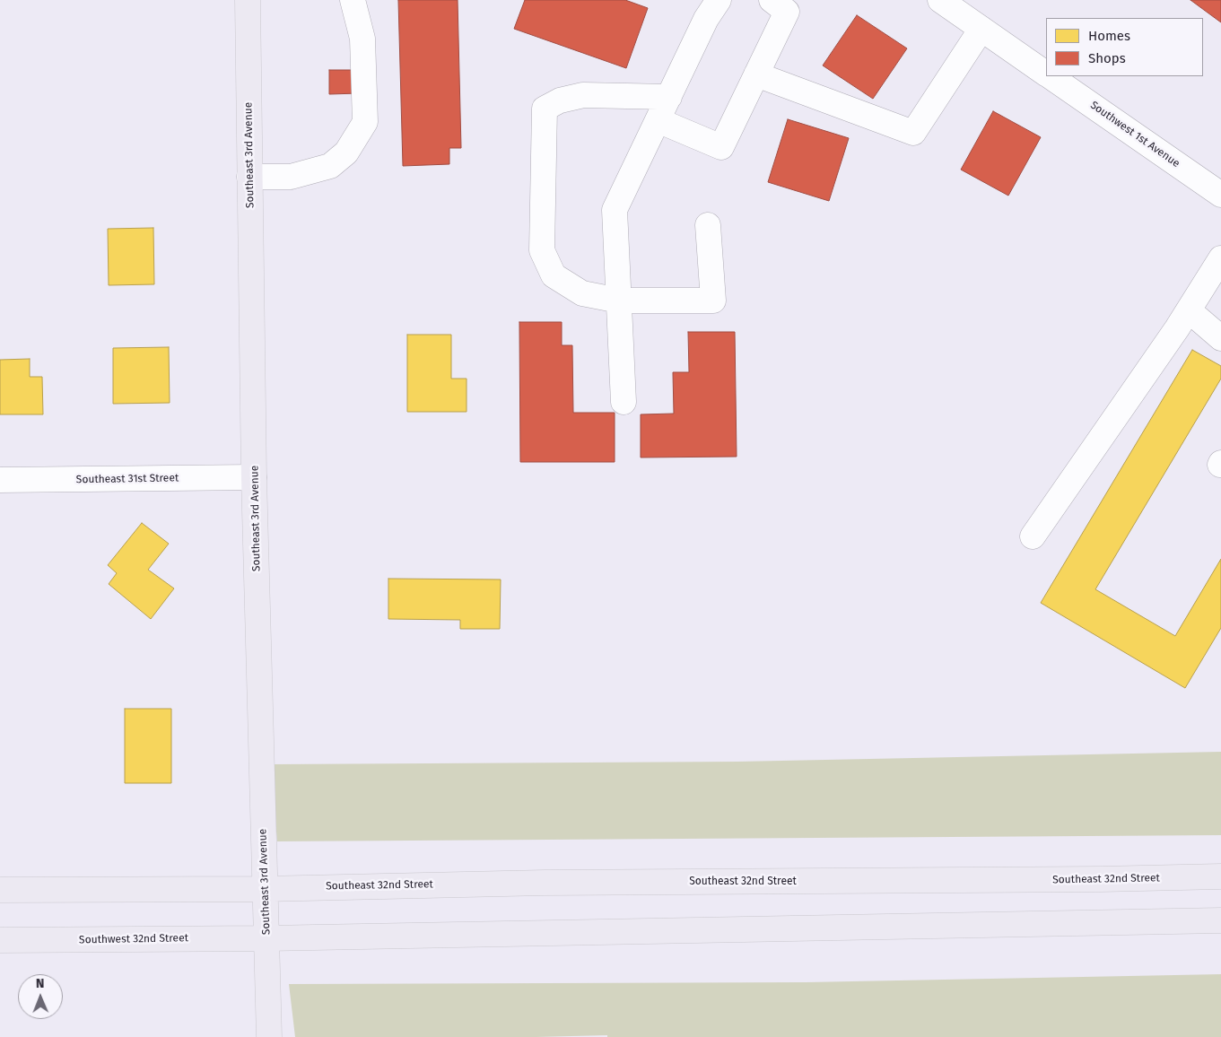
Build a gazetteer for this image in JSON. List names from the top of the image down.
{
  "streets": {
    "main road": ["Southeast 3rd Avenue", "Southeast 32nd Street", "Southwest 32nd Street"],
    "street": ["Southwest 1st Avenue", "Southeast 31st Street"]
  },
  "crossings": [
    ["Southeast 3rd Avenue", "Southeast 31st Street"],
    ["Southeast 3rd Avenue", "Southeast 32nd Street"],
    ["Southeast 3rd Avenue", "Southwest 32nd Street"]
  ],
  "legend": ["Homes", "Shops"],
  "north": "top"
}
